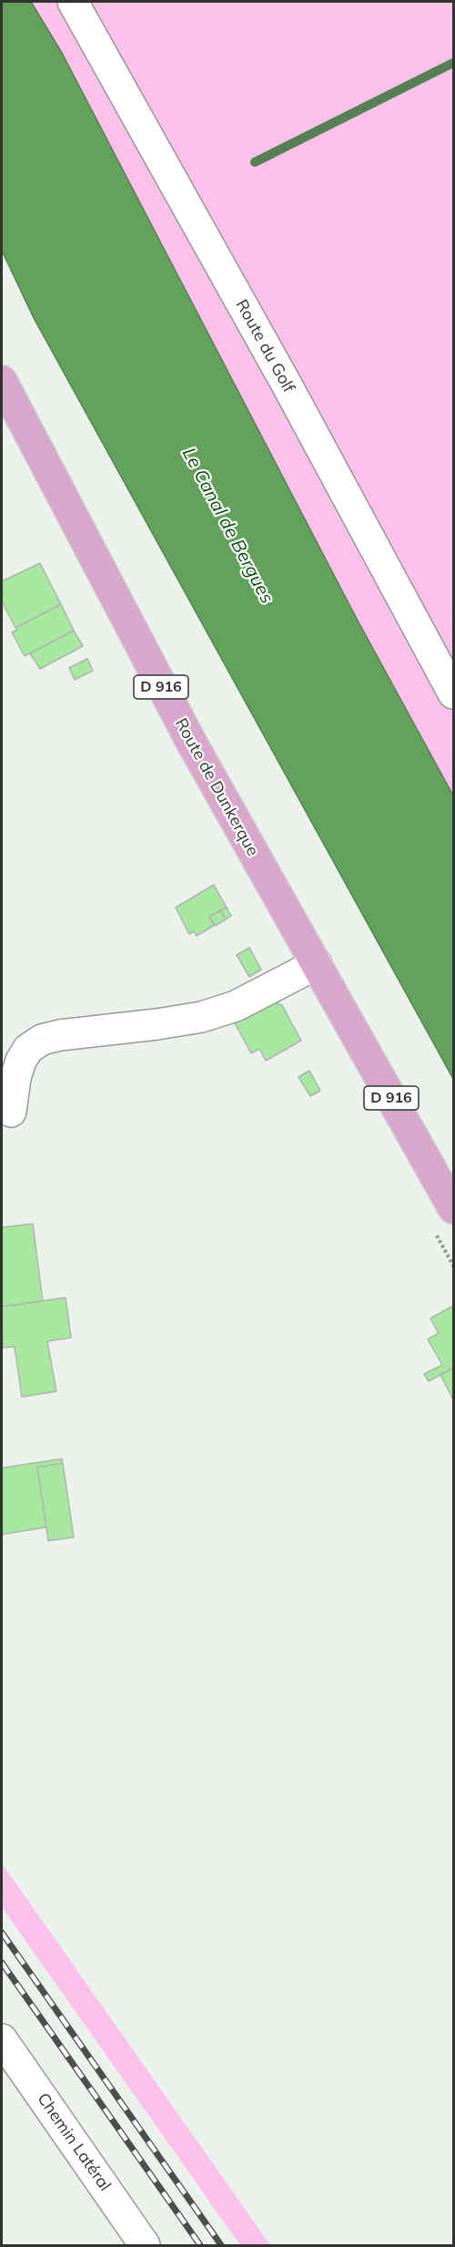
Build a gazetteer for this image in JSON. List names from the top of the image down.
{
  "streets": {
    "main road": ["D 916", "Route de Dunkerque"],
    "street": ["Route du Golf", "Chemin Latéral"]
  },
  "crossings": [
    ["D 916", "Route de Dunkerque"]
  ],
  "water": ["Le Canal de Bergues"]
}
